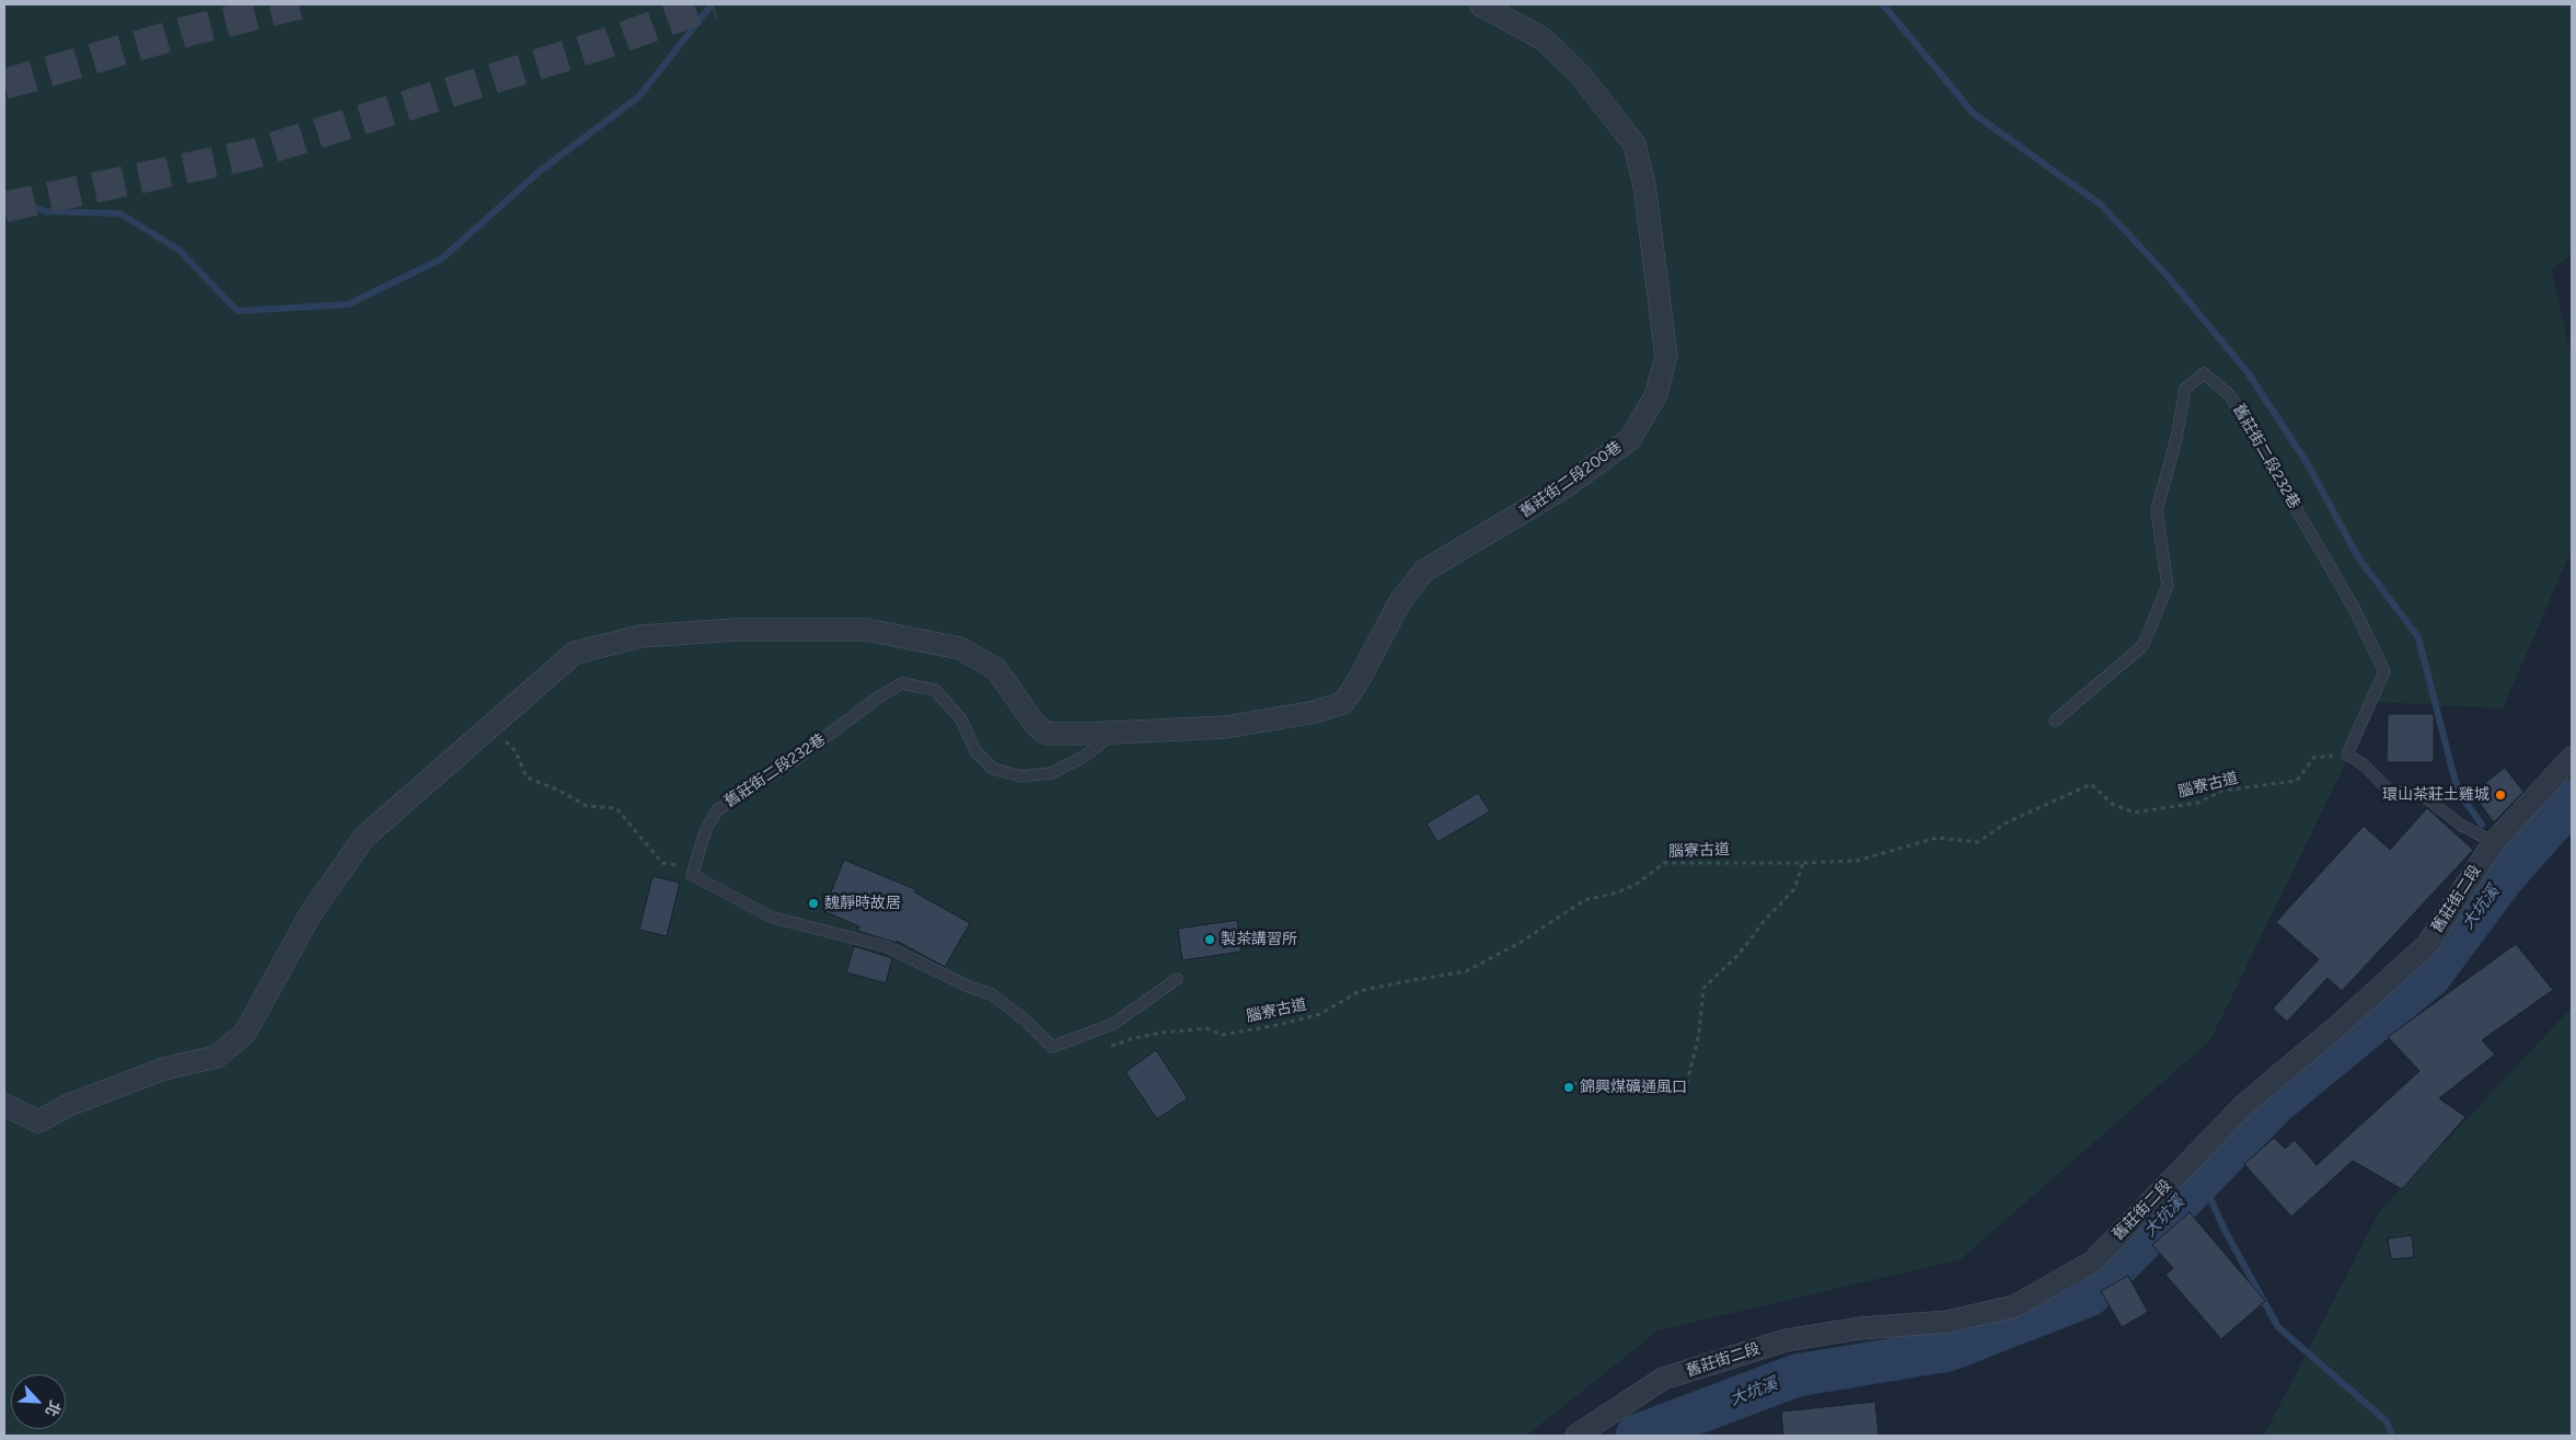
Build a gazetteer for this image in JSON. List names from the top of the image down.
{
  "streets": {
    "street": ["舊莊街二段200巷", "舊莊街二段"],
    "lane": ["舊莊街二段232巷"],
    "path": ["腦寮古道"]
  },
  "crossings": [
    ["舊莊街二段232巷", "舊莊街二段200巷"],
    ["舊莊街二段232巷", "腦寮古道"]
  ],
  "water": ["大坑溪"],
  "places": [
    "環山茶莊土雞城",
    "魏靜時故居",
    "製茶講習所",
    "錦興煤礦通風口"
  ],
  "north": "bottom right"
}
